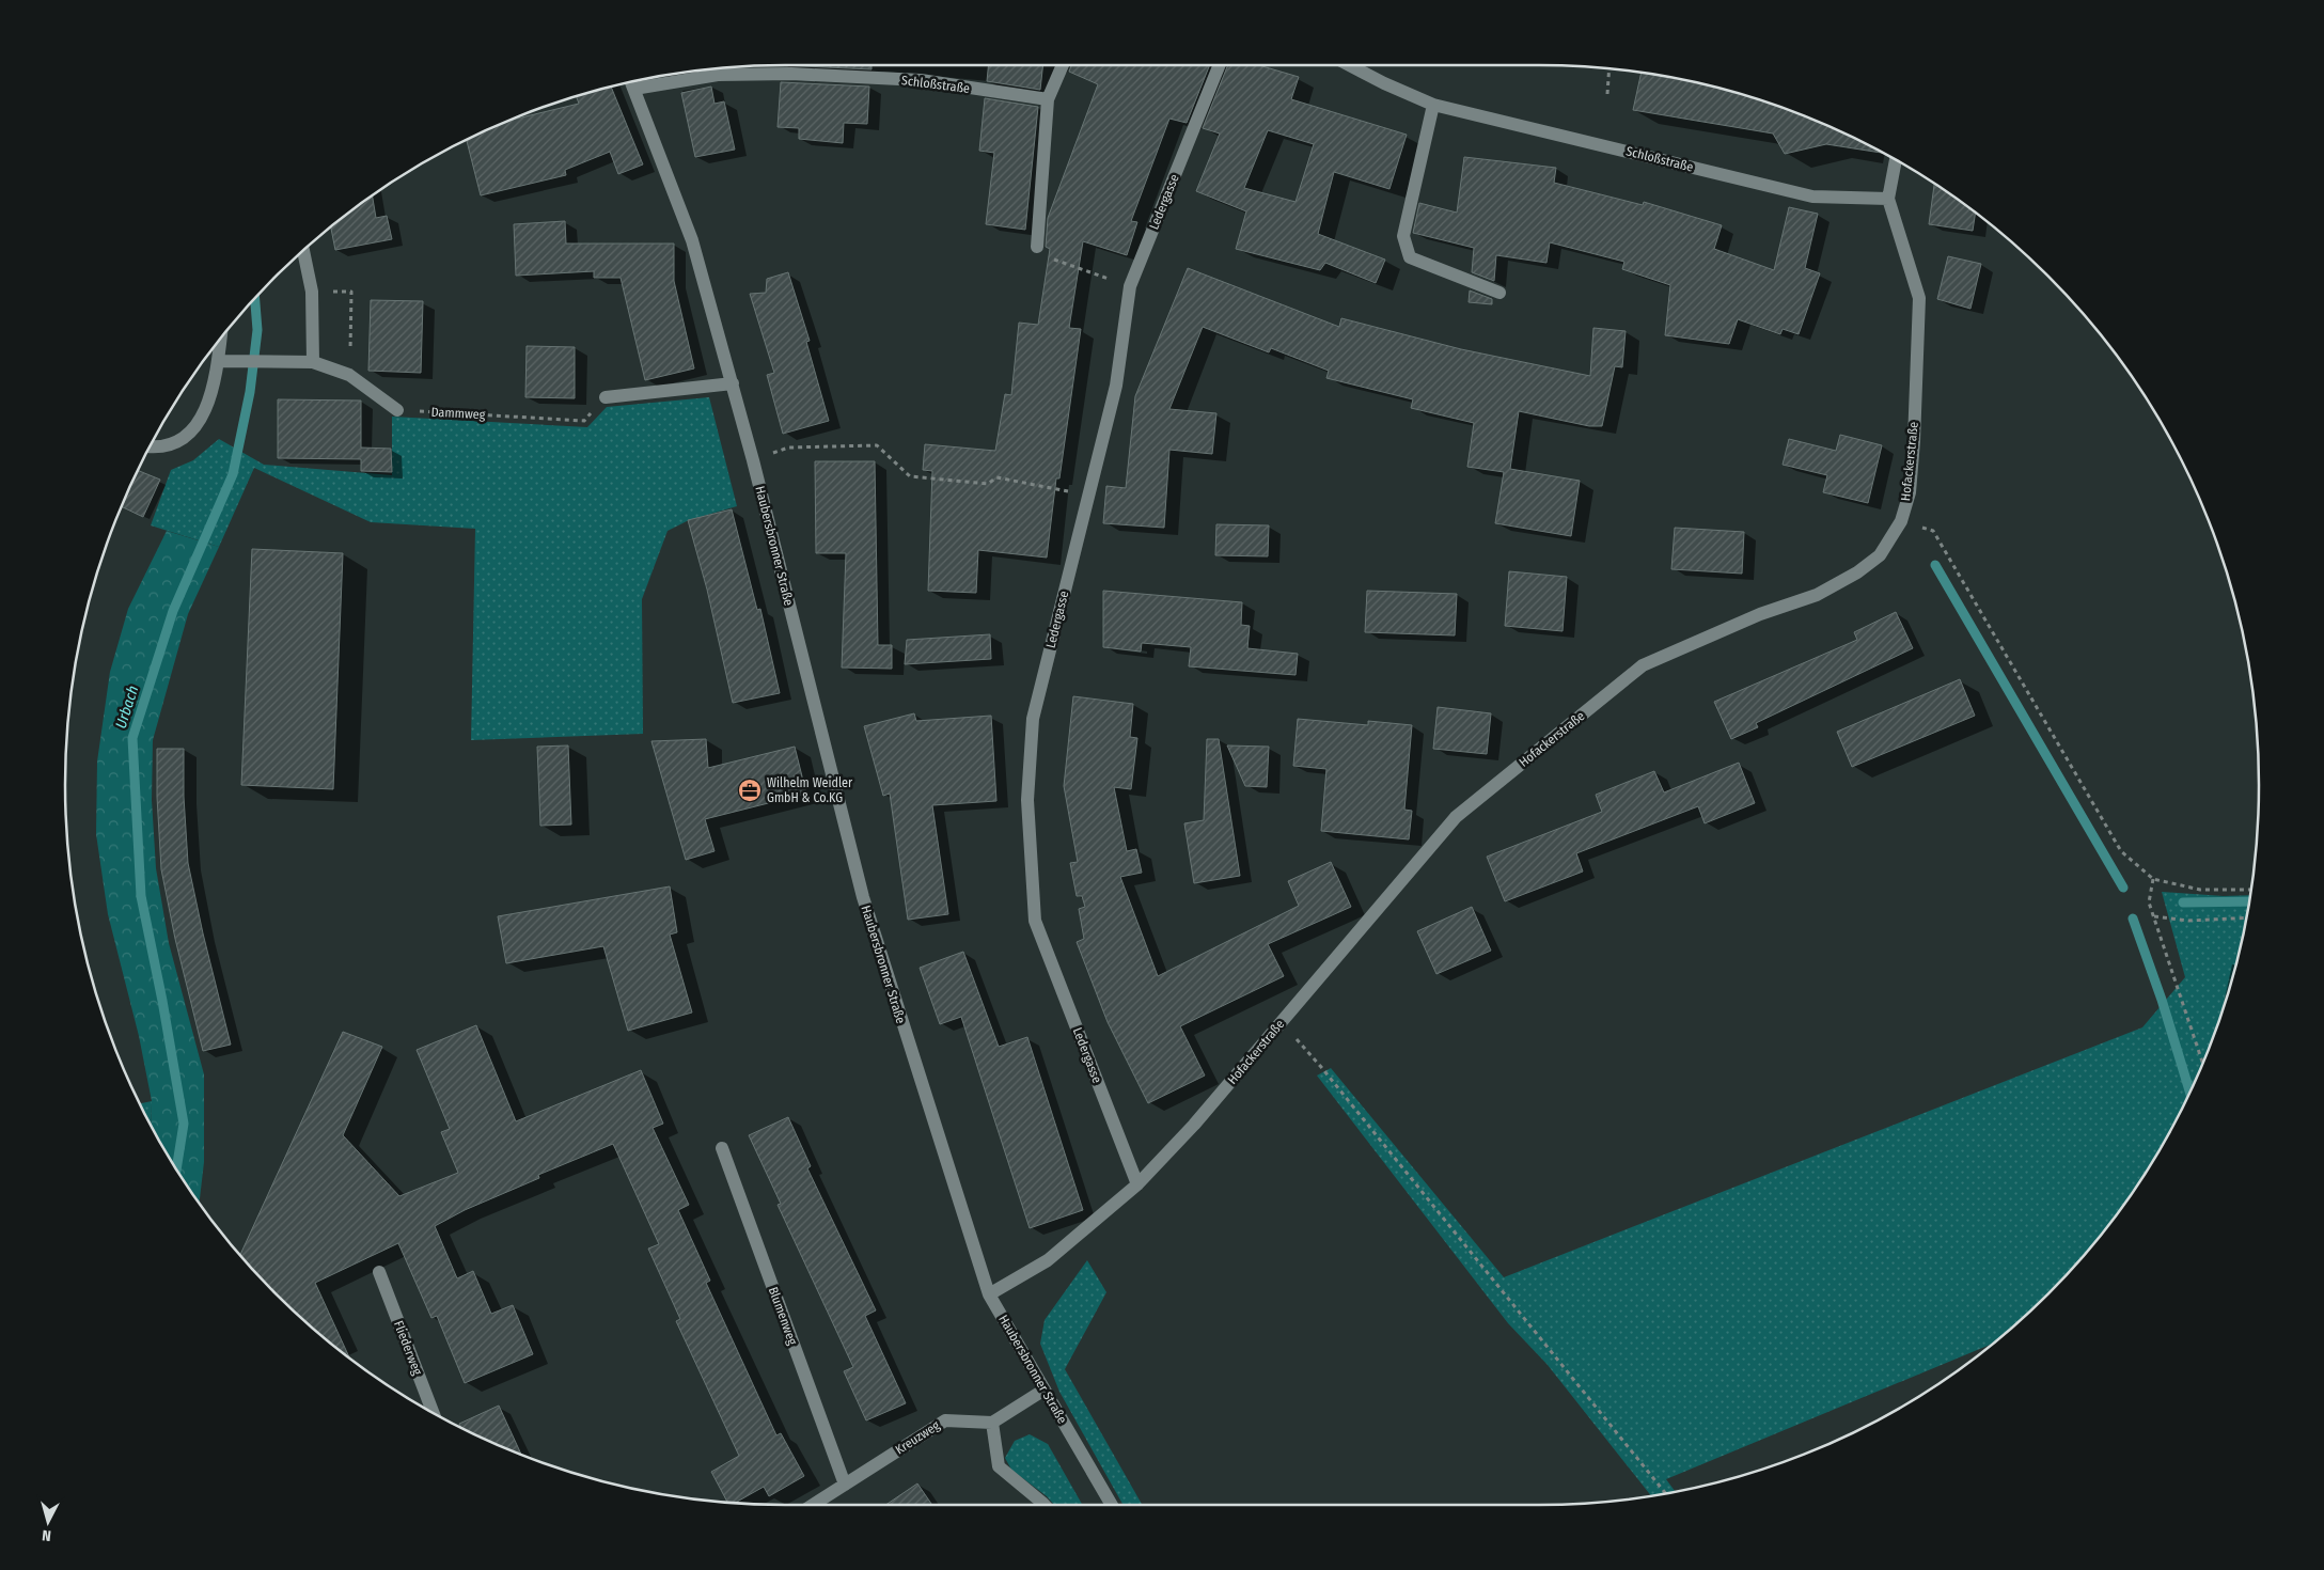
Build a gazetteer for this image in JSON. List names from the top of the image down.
{
  "streets": {
    "street": [
      "Schloßstraße",
      "Ledergasse",
      "Hofackerstraße",
      "Haubersbronner Straße",
      "Blumenweg",
      "Fliederweg",
      "Kreuzweg"
    ],
    "path": ["Dammweg"]
  },
  "crossings": [
    ["Schloßstraße", "Hofackerstraße"],
    ["Schloßstraße", "Haubersbronner Straße"],
    ["Ledergasse", "Hofackerstraße"],
    ["Hofackerstraße", "Haubersbronner Straße"],
    ["Blumenweg", "Kreuzweg"]
  ],
  "water": ["Urbach"],
  "places": {
    "office": ["Wilhelm Weidler GmbH & Co.KG"]
  },
  "north": "bottom"
}
